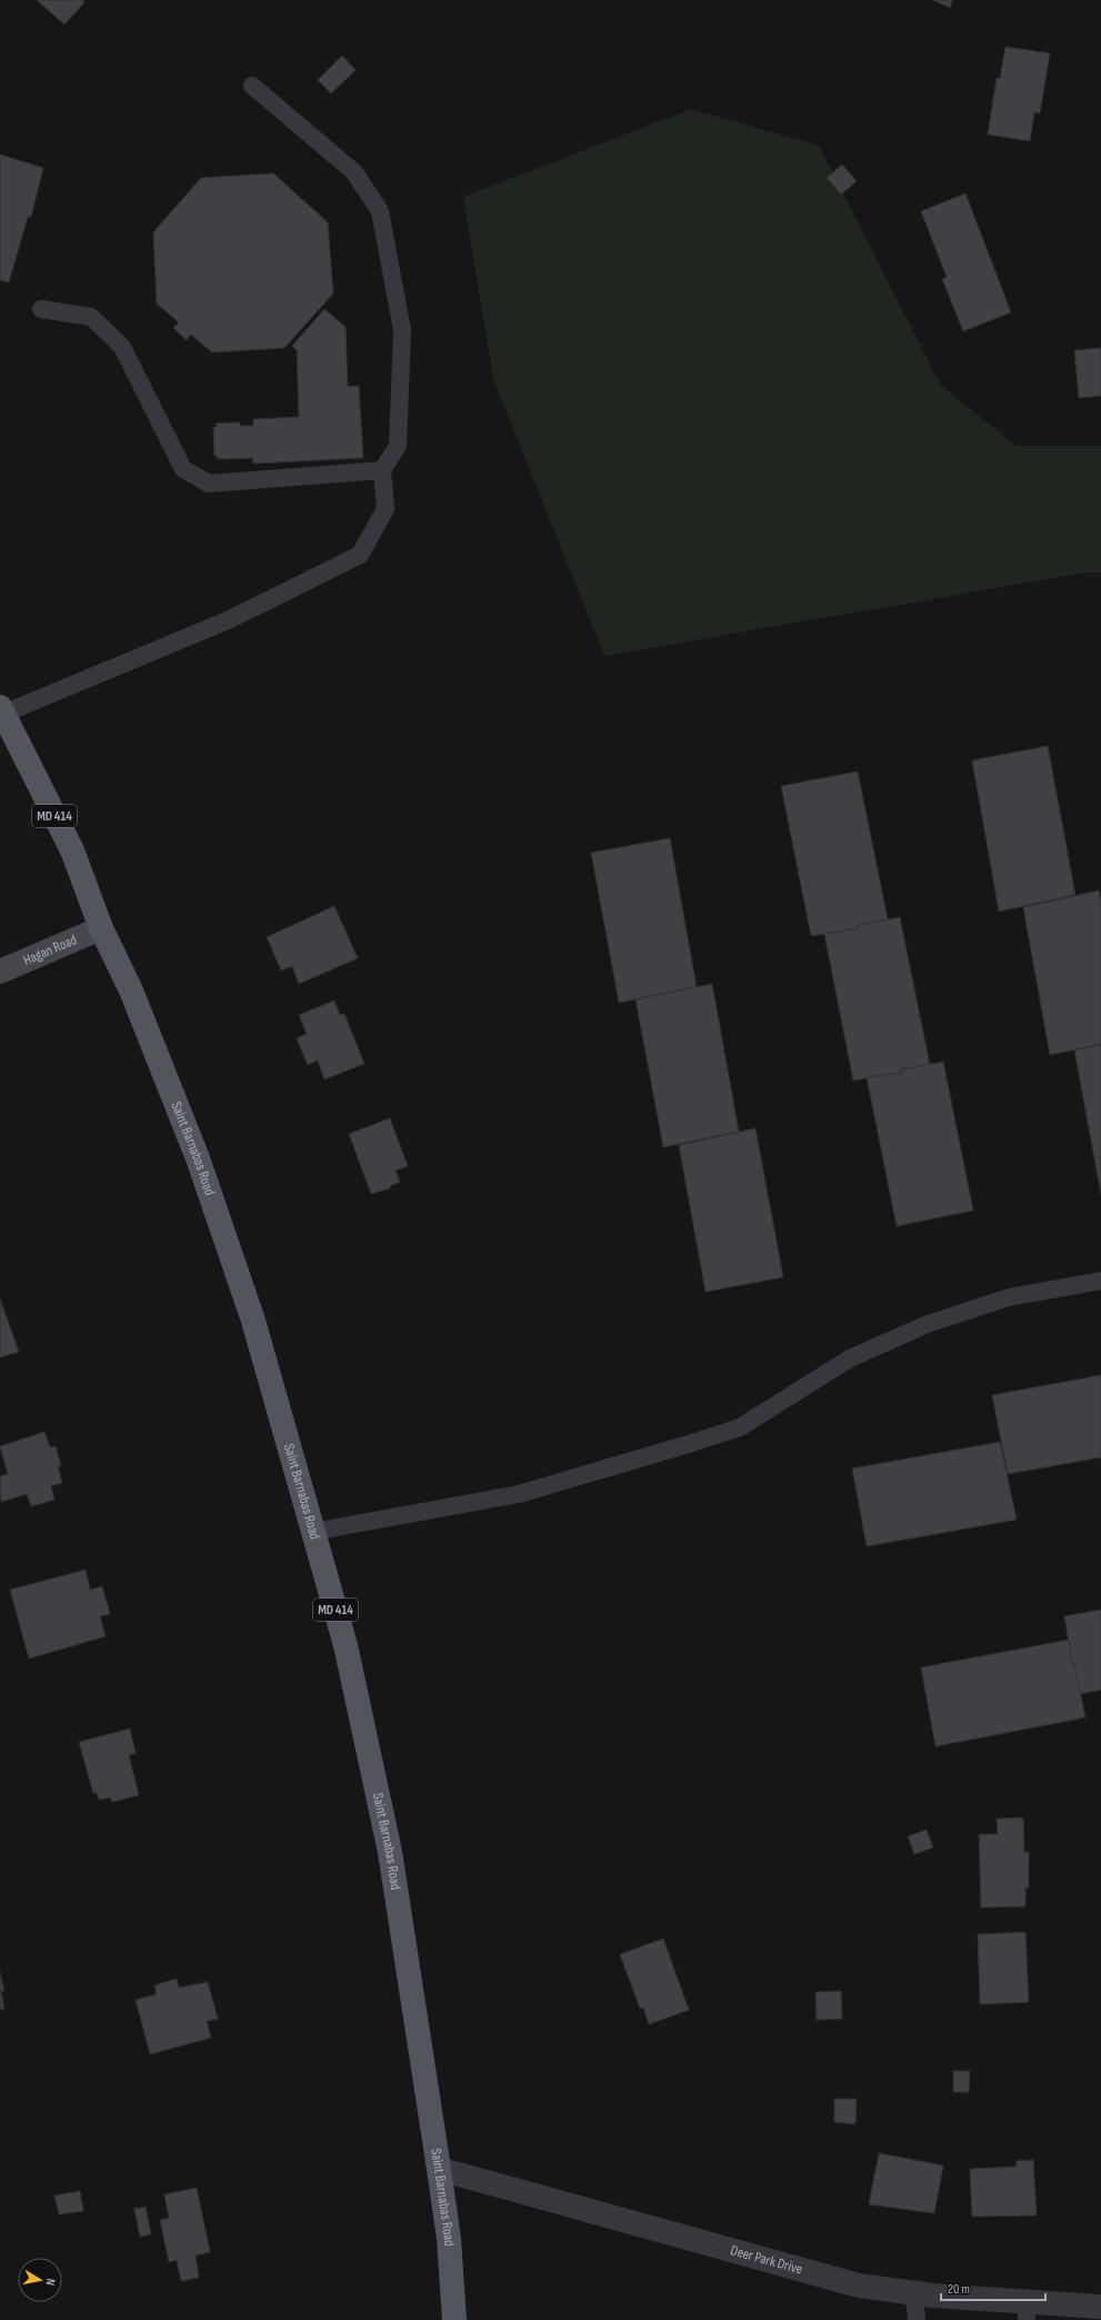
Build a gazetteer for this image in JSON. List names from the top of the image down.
{
  "streets": {
    "main road": ["MD 414", "Saint Barnabas Road"],
    "street": ["Hagan Road", "Deer Park Drive"]
  },
  "crossings": [
    ["Hagan Road", "Saint Barnabas Road"],
    ["Saint Barnabas Road", "Deer Park Drive"]
  ],
  "scale_bar": "20 m",
  "north": "right"
}
